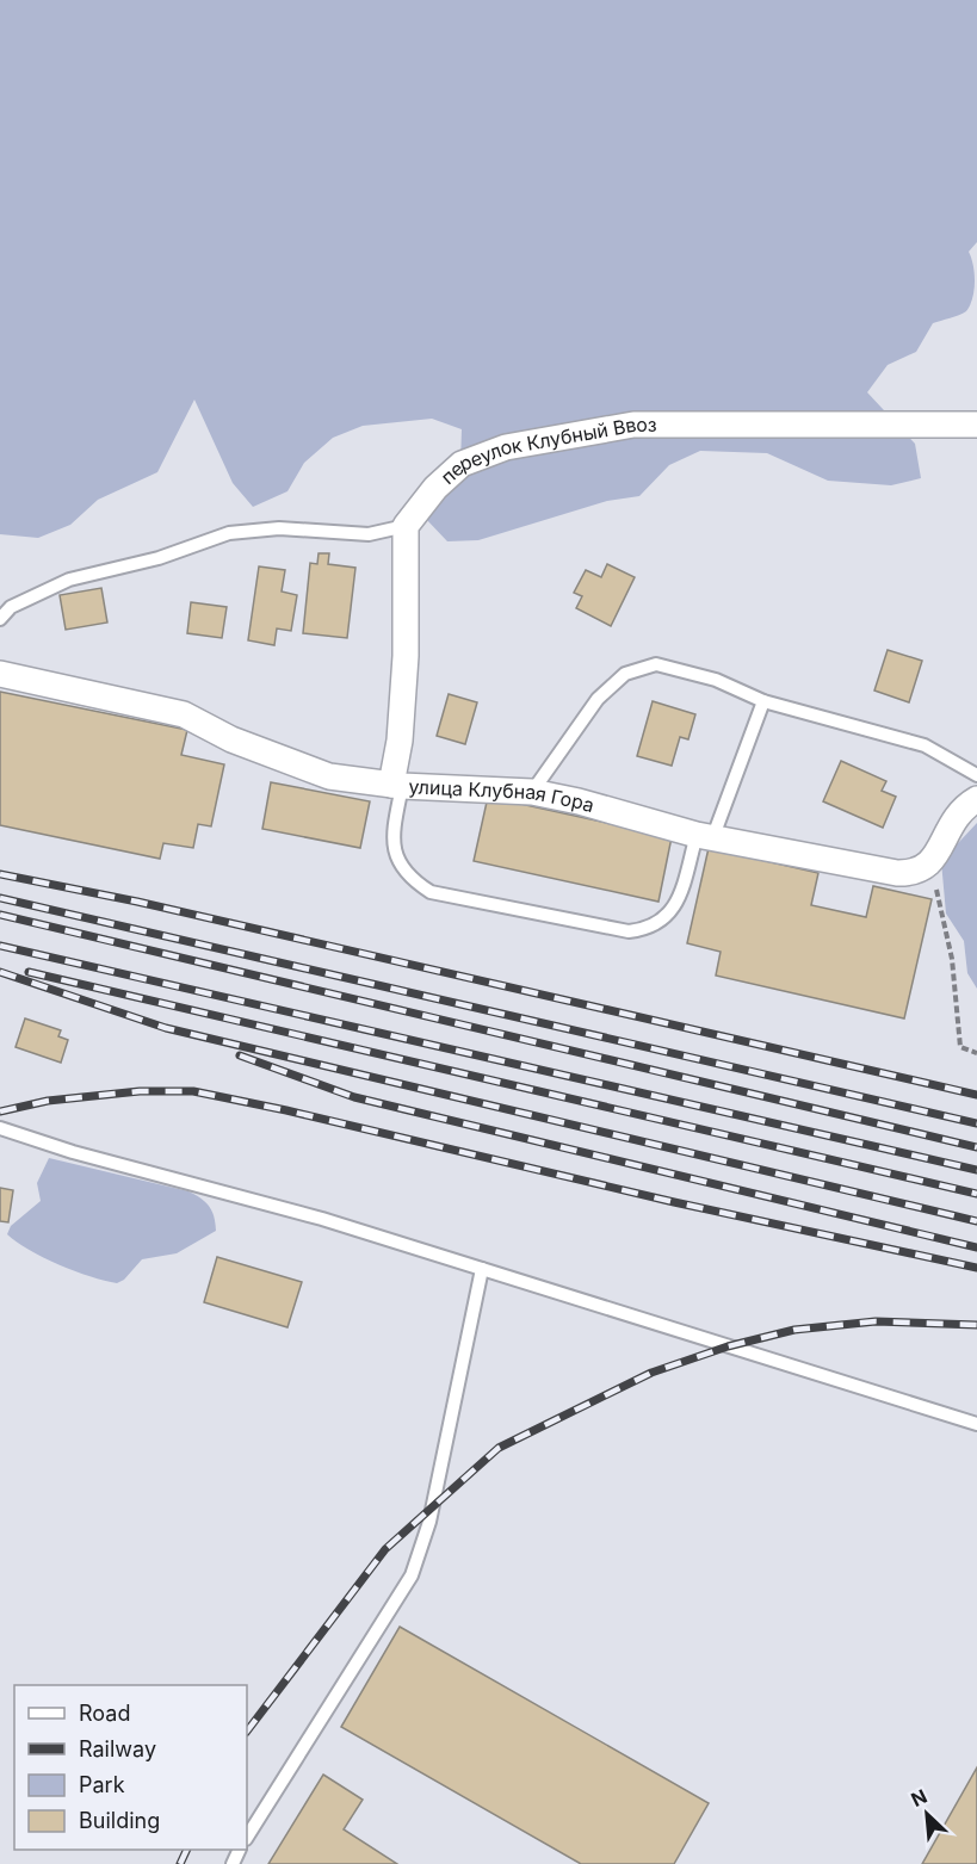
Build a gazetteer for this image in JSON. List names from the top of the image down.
{
  "streets": {
    "street": ["переулок Клубный Ввоз", "улица Клубная Гора"]
  },
  "legend": [
    "Road",
    "Railway",
    "Park",
    "Building"
  ],
  "north": "top left"
}
